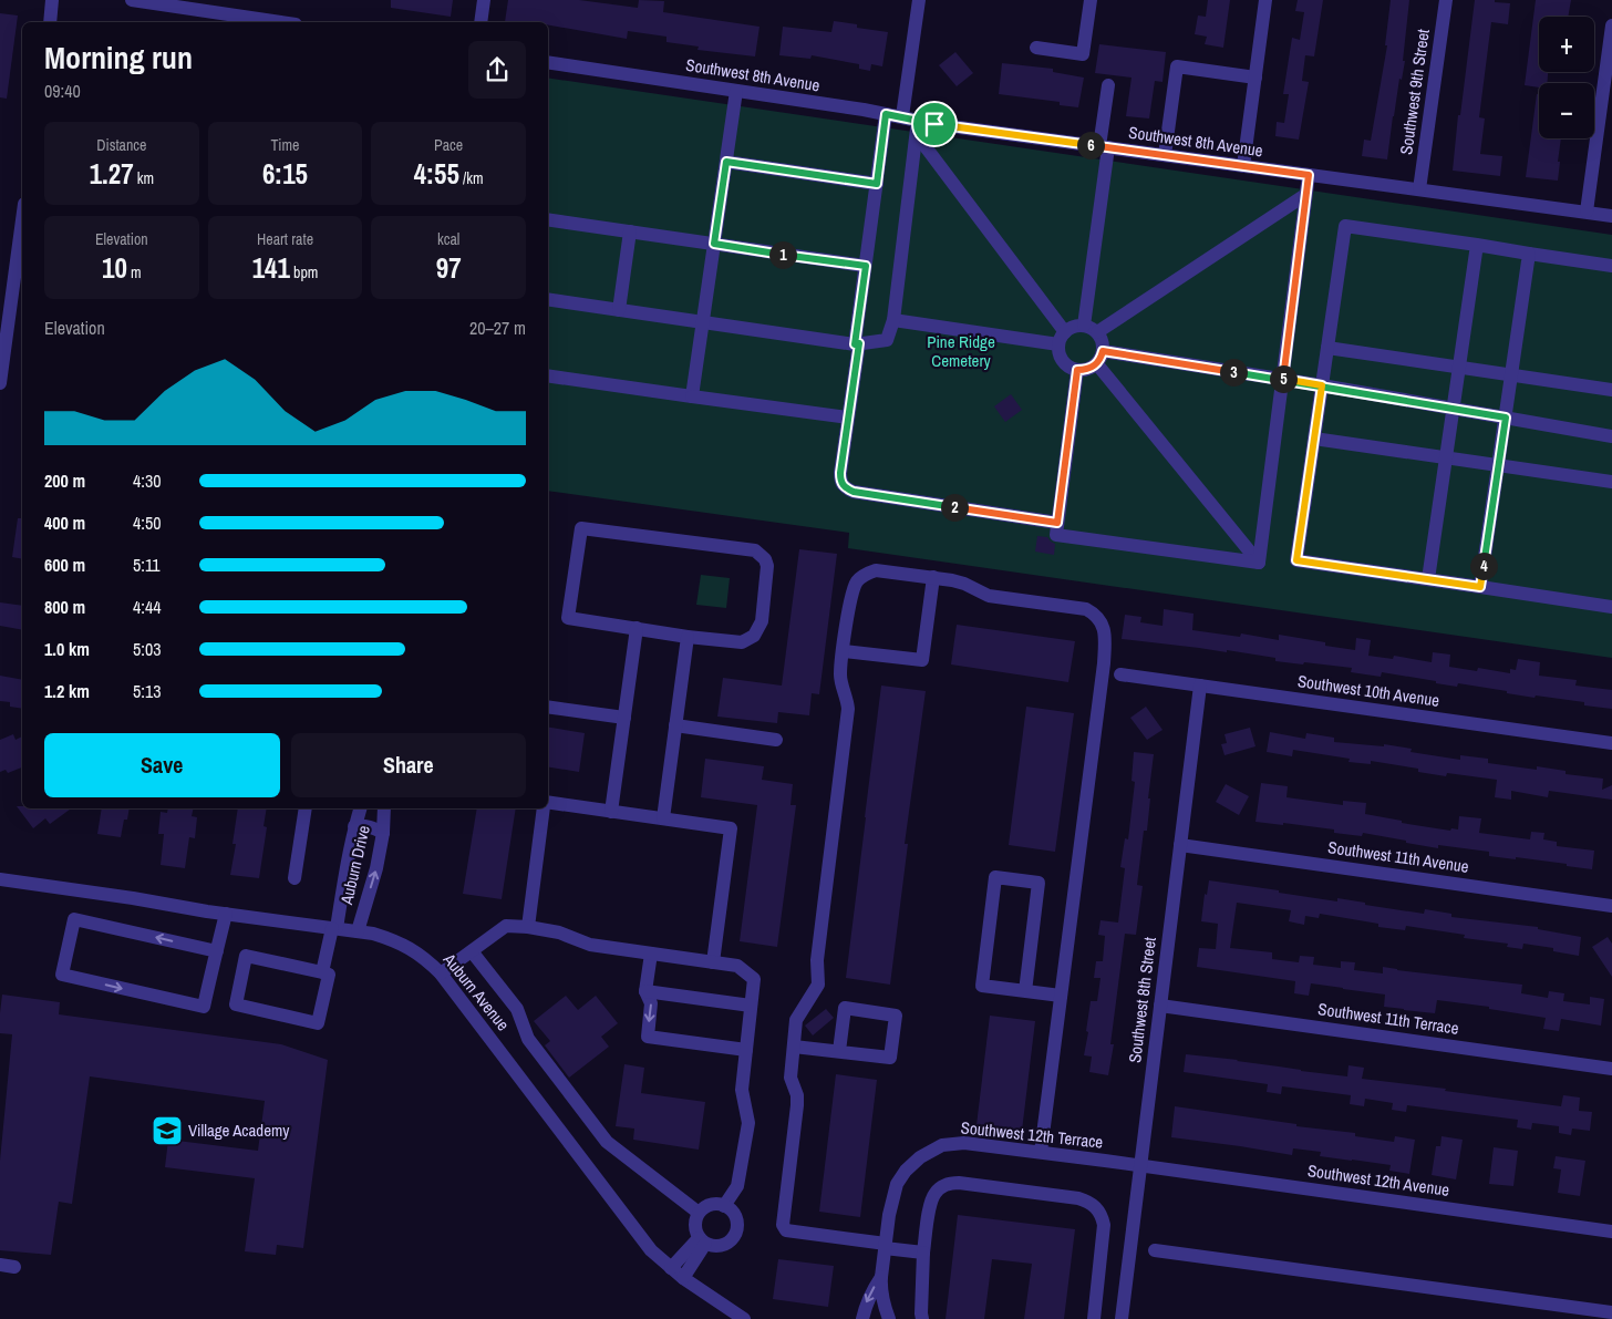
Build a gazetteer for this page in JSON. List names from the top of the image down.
{
  "streets": {
    "street": [
      "Southwest 8th Avenue",
      "Southwest 9th Street",
      "Southwest 10th Avenue",
      "Southwest 11th Avenue",
      "Auburn Drive",
      "Auburn Avenue",
      "Southwest 8th Street",
      "Southwest 11th Terrace",
      "Southwest 12th Terrace",
      "Southwest 12th Avenue"
    ]
  },
  "crossings": [
    ["Southwest 8th Avenue", "Southwest 9th Street"],
    ["Southwest 10th Avenue", "Southwest 8th Street"],
    ["Southwest 11th Avenue", "Southwest 8th Street"],
    ["Auburn Drive", "Auburn Avenue"],
    ["Southwest 8th Street", "Southwest 11th Terrace"],
    ["Southwest 8th Street", "Southwest 12th Terrace"],
    ["Southwest 8th Street", "Southwest 12th Avenue"],
    ["Southwest 12th Terrace", "Southwest 12th Avenue"]
  ],
  "parks": ["Pine Ridge Cemetery"],
  "places": {
    "school or university": ["Village Academy"]
  },
  "page": {
    "map_buttons": ["+", "−"],
    "heading": ["Morning run", "09:40"],
    "stats": [
      ["Distance", "1.27 km"],
      ["Time", "6:15"],
      ["Pace", "4:55 /km"],
      ["Elevation", "10 m"],
      ["Heart rate", "141 bpm"],
      ["kcal", "97"]
    ],
    "pins": [
      "6",
      "1",
      "3",
      "5",
      "2",
      "4"
    ],
    "chart": ["Elevation", "20–27 m"],
    "list": [
      {
        "name": "200 m",
        "note": "4:30"
      },
      {
        "name": "400 m",
        "note": "4:50"
      },
      {
        "name": "600 m",
        "note": "5:11"
      },
      {
        "name": "800 m",
        "note": "4:44"
      },
      {
        "name": "1.0 km",
        "note": "5:03"
      },
      {
        "name": "1.2 km",
        "note": "5:13"
      }
    ],
    "buttons": ["Save", "Share"]
  }
}
